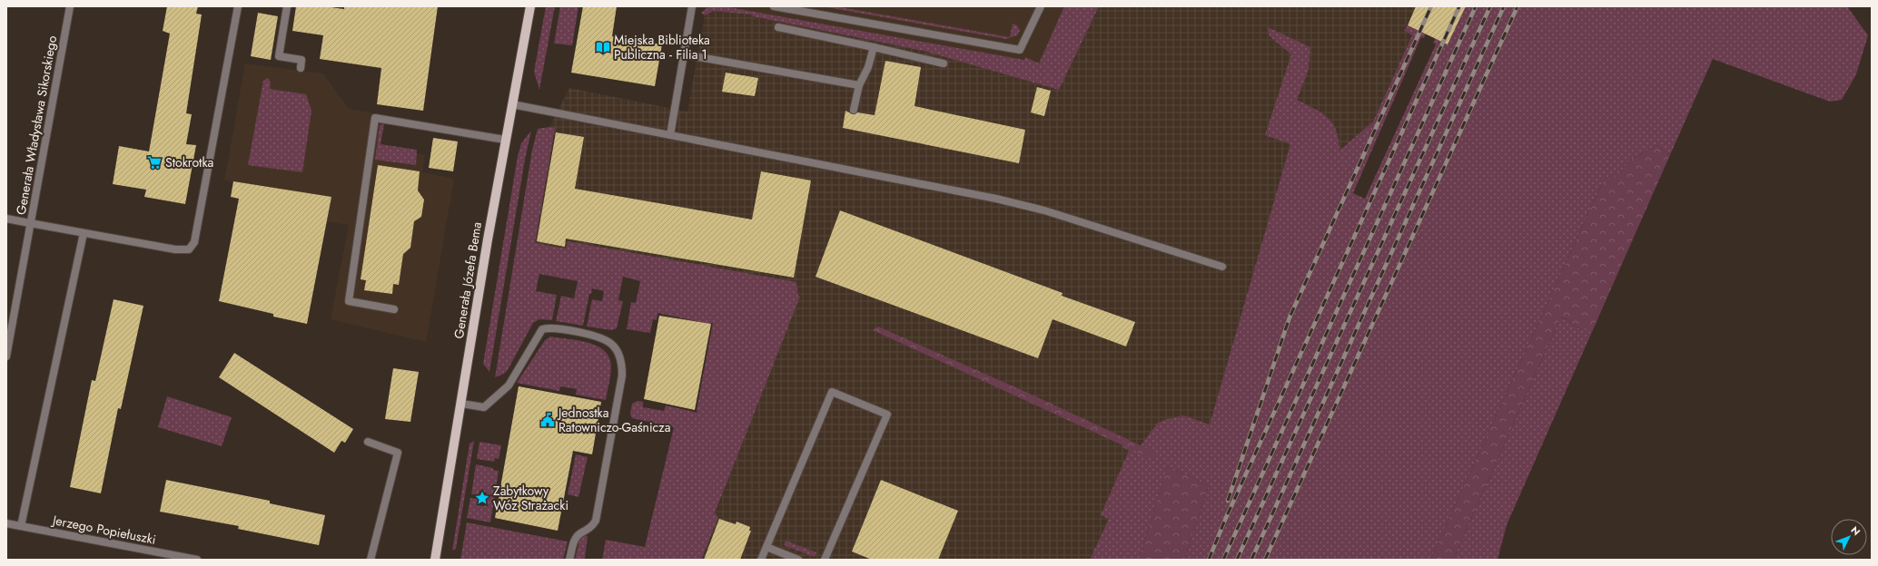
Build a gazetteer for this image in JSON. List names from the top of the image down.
{
  "streets": {
    "main road": ["Generała Józefa Bema"],
    "street": ["Generała Władysława Sikorskiego", "Jerzego Popiełuszki"]
  },
  "places": {
    "library": ["Miejska Biblioteka Publiczna - Filia 1"],
    "supermarket": ["Stokrotka"],
    "public building": ["Jednostka Ratowniczo-Gaśnicza"],
    "place": ["Zabytkowy Wóz Strażacki"]
  },
  "north": "top right"
}
